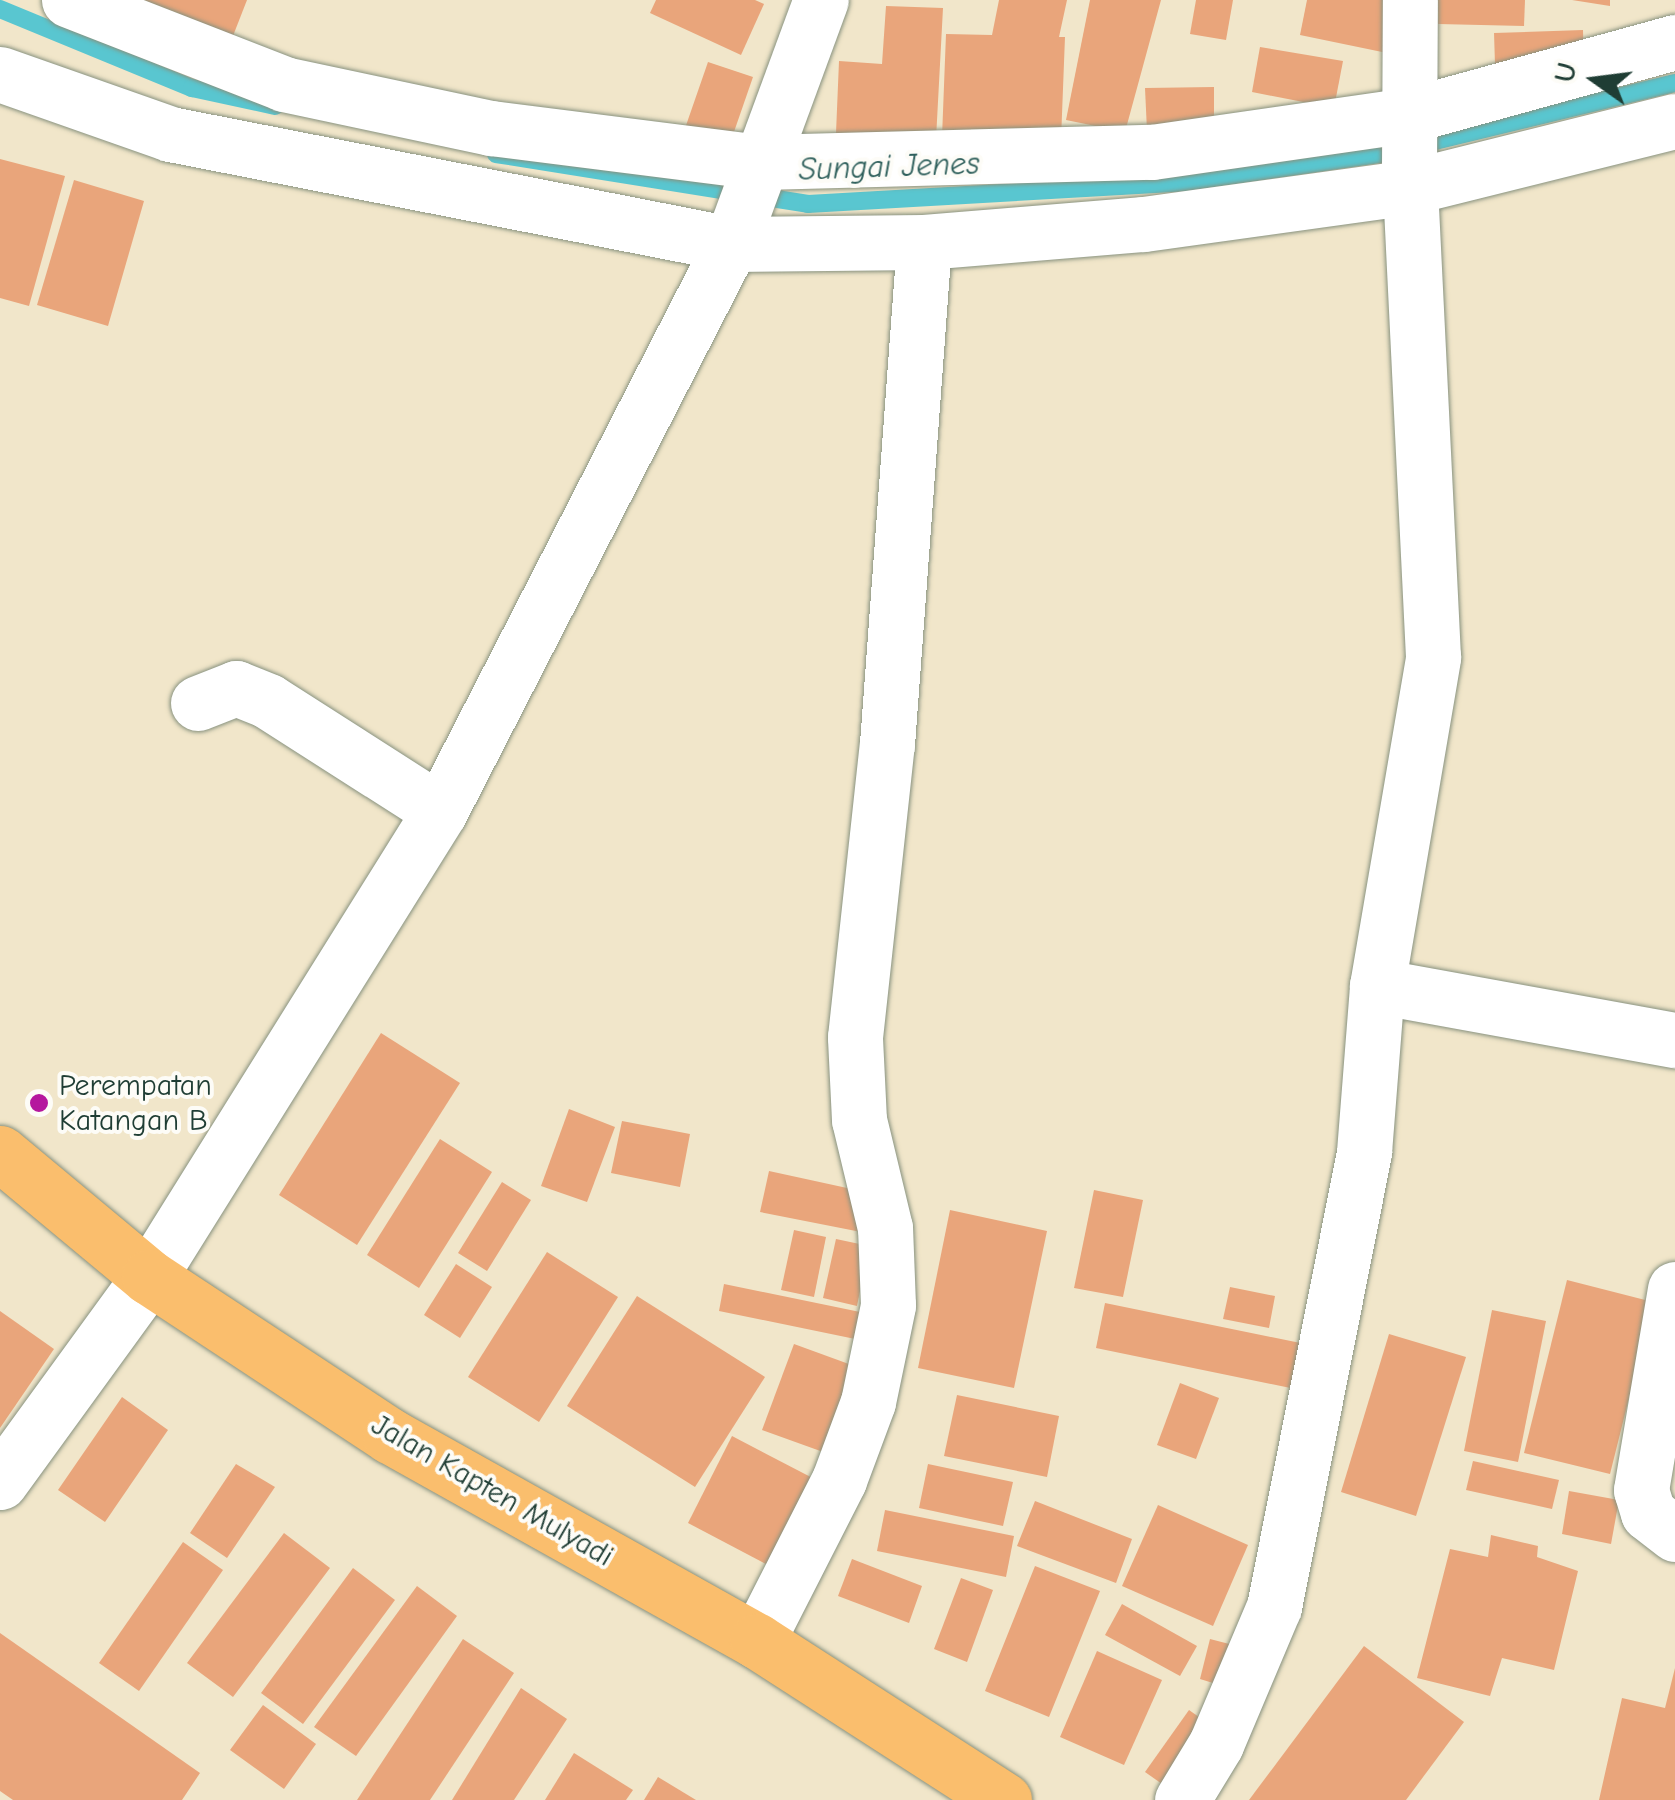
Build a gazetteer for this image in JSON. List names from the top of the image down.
{
  "streets": {
    "main road": ["Jalan Kapten Mulyadi"]
  },
  "water": ["Sungai Jenes"],
  "places": ["Perempatan Katangan B"],
  "north": "left"
}
